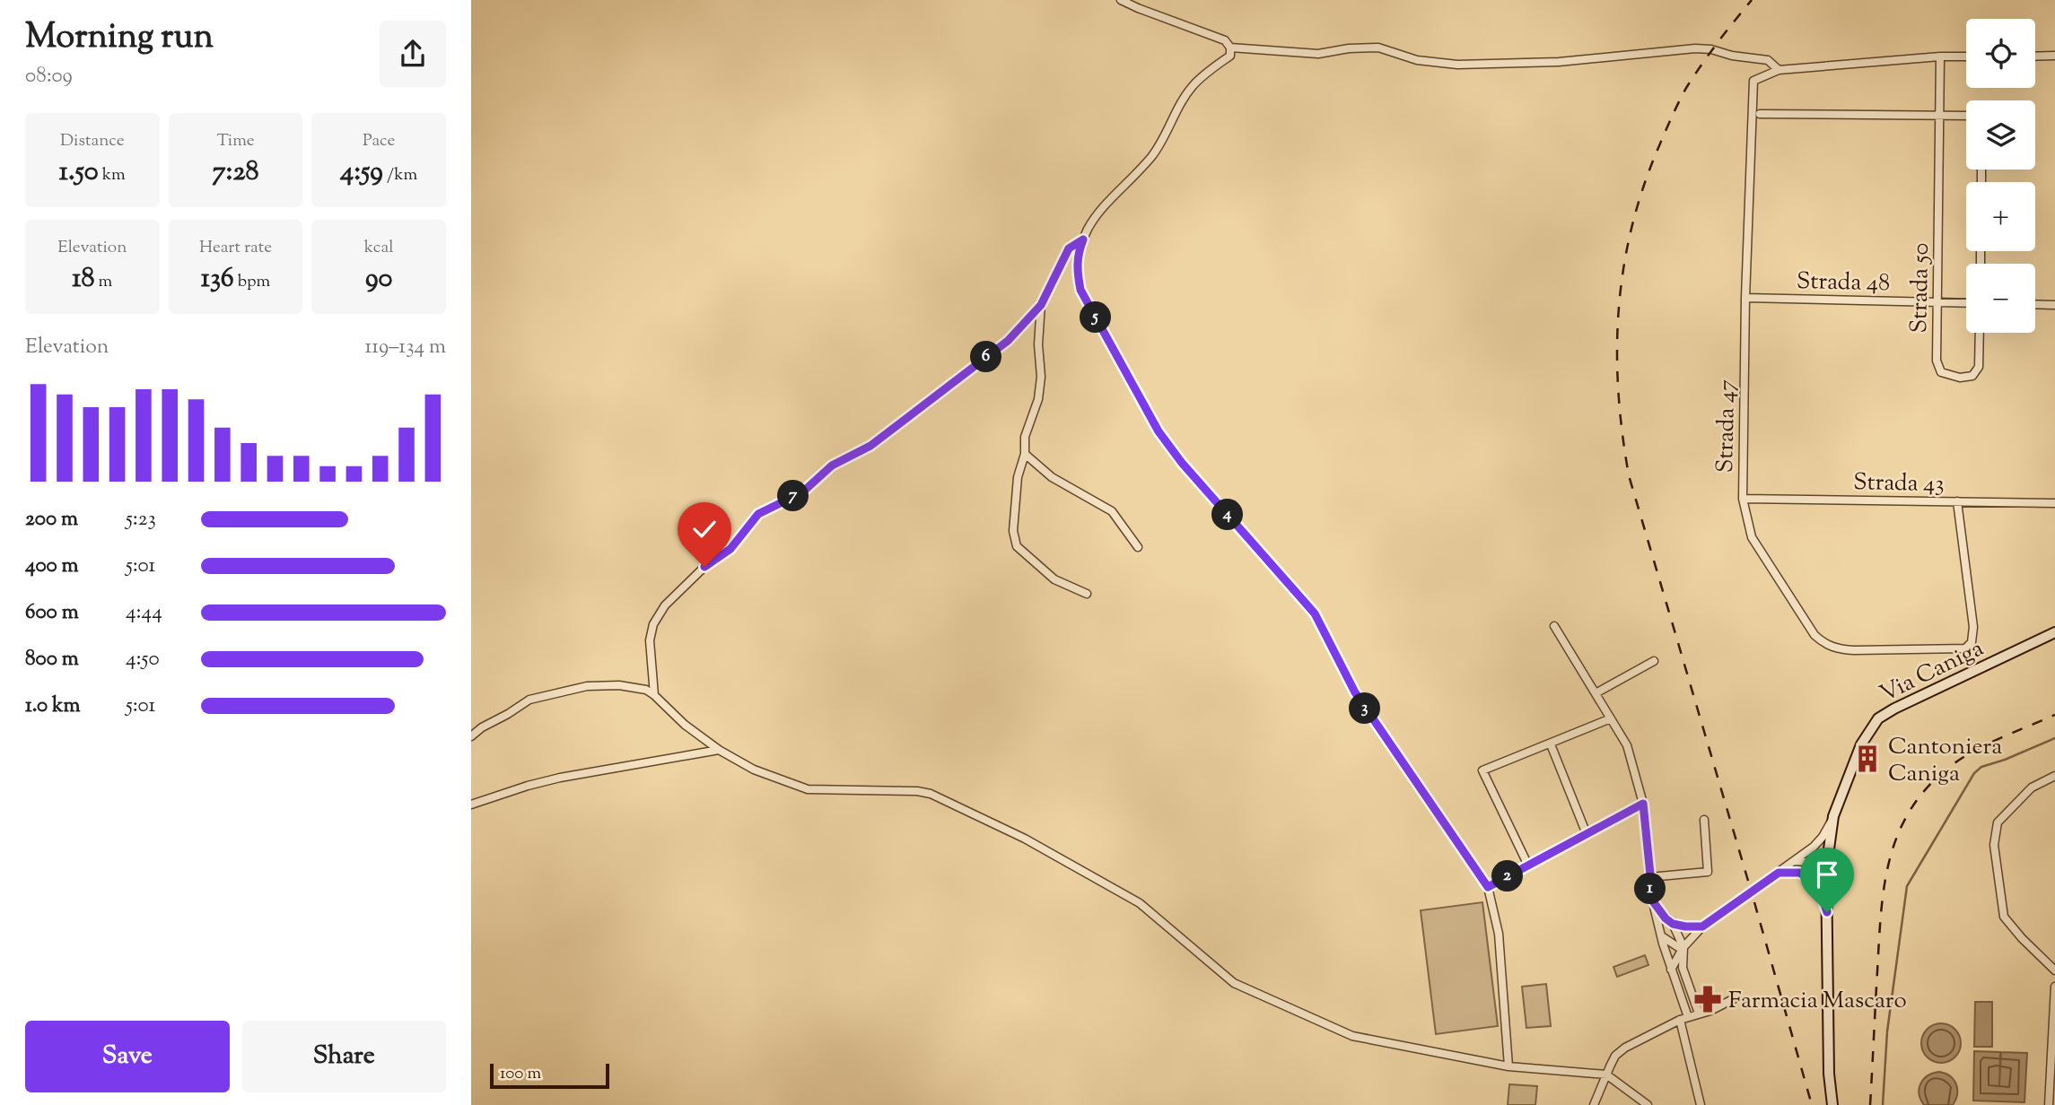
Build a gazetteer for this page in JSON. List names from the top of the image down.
{
  "streets": {
    "street": [
      "Strada 48",
      "Strada 50",
      "Strada 47",
      "Strada 43",
      "Via Caniga"
    ]
  },
  "crossings": [
    ["Strada 48", "Strada 50"],
    ["Strada 48", "Strada 47"],
    ["Strada 50", "Strada 47"],
    ["Strada 47", "Strada 43"]
  ],
  "places": {
    "building": ["Cantoniera Caniga"],
    "pharmacy": ["Farmacia Mascaro"]
  },
  "scale_bar": "100 m",
  "page": {
    "heading": ["Morning run", "08:09"],
    "map_buttons": ["+", "−"],
    "stats": [
      ["Distance", "1.50 km"],
      ["Time", "7:28"],
      ["Pace", "4:59 /km"],
      ["Elevation", "18 m"],
      ["Heart rate", "136 bpm"],
      ["kcal", "90"]
    ],
    "pins": [
      "5",
      "6",
      "7",
      "4",
      "3",
      "2",
      "1"
    ],
    "chart": ["Elevation", "119–134 m"],
    "list": [
      {
        "name": "200 m",
        "note": "5:23"
      },
      {
        "name": "400 m",
        "note": "5:01"
      },
      {
        "name": "600 m",
        "note": "4:44"
      },
      {
        "name": "800 m",
        "note": "4:50"
      },
      {
        "name": "1.0 km",
        "note": "5:01"
      }
    ],
    "buttons": ["Save", "Share"],
    "scale": "100 m"
  }
}
